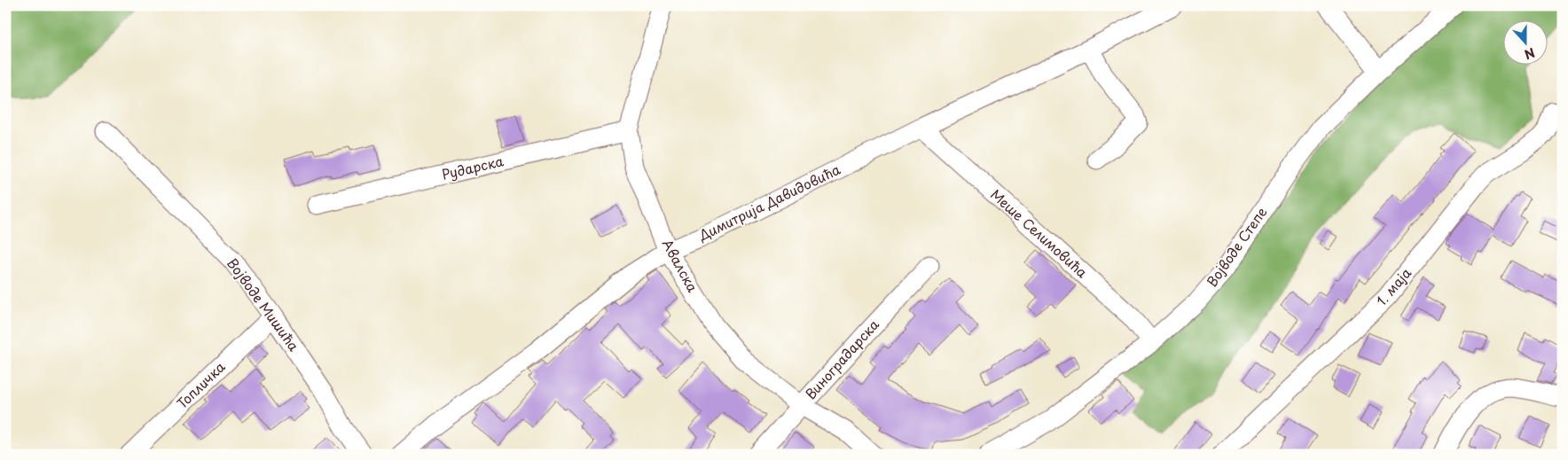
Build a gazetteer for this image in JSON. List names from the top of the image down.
{
  "streets": {
    "street": [
      "Рударска",
      "Димитрија Давидовића",
      "Меше Селимовића",
      "Војводе Степе",
      "Авалска",
      "1. маја",
      "Војводе Мишића",
      "Виноградарска",
      "Топличка"
    ]
  },
  "crossings": [
    ["Рударска", "Авалска"],
    ["Димитрија Давидовића", "Меше Селимовића"],
    ["Димитрија Давидовића", "Авалска"],
    ["Меше Селимовића", "Војводе Степе"],
    ["Авалска", "Виноградарска"],
    ["Војводе Мишића", "Топличка"]
  ],
  "north": "bottom"
}
